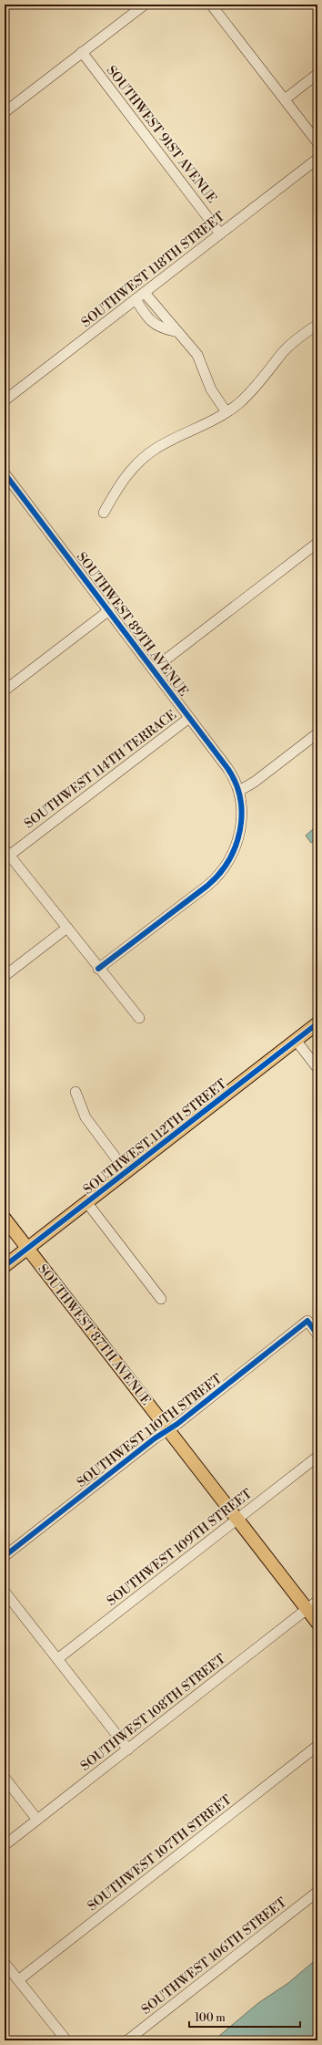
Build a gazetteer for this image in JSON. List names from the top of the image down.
{
  "streets": {
    "main road": ["SOUTHWEST 112TH STREET", "SOUTHWEST 87TH AVENUE"],
    "street": [
      "SOUTHWEST 91ST AVENUE",
      "SOUTHWEST 118TH STREET",
      "SOUTHWEST 89TH AVENUE",
      "SOUTHWEST 114TH TERRACE",
      "SOUTHWEST 110TH STREET",
      "SOUTHWEST 109TH STREET",
      "SOUTHWEST 108TH STREET",
      "SOUTHWEST 107TH STREET",
      "SOUTHWEST 106TH STREET"
    ]
  },
  "crossings": [
    ["SOUTHWEST 91ST AVENUE", "SOUTHWEST 118TH STREET"],
    ["SOUTHWEST 89TH AVENUE", "SOUTHWEST 114TH TERRACE"],
    ["SOUTHWEST 112TH STREET", "SOUTHWEST 87TH AVENUE"],
    ["SOUTHWEST 87TH AVENUE", "SOUTHWEST 110TH STREET"],
    ["SOUTHWEST 87TH AVENUE", "SOUTHWEST 109TH STREET"],
    ["SOUTHWEST 87TH AVENUE", "SOUTHWEST 108TH STREET"]
  ],
  "scale_bar": "100 m"
}
